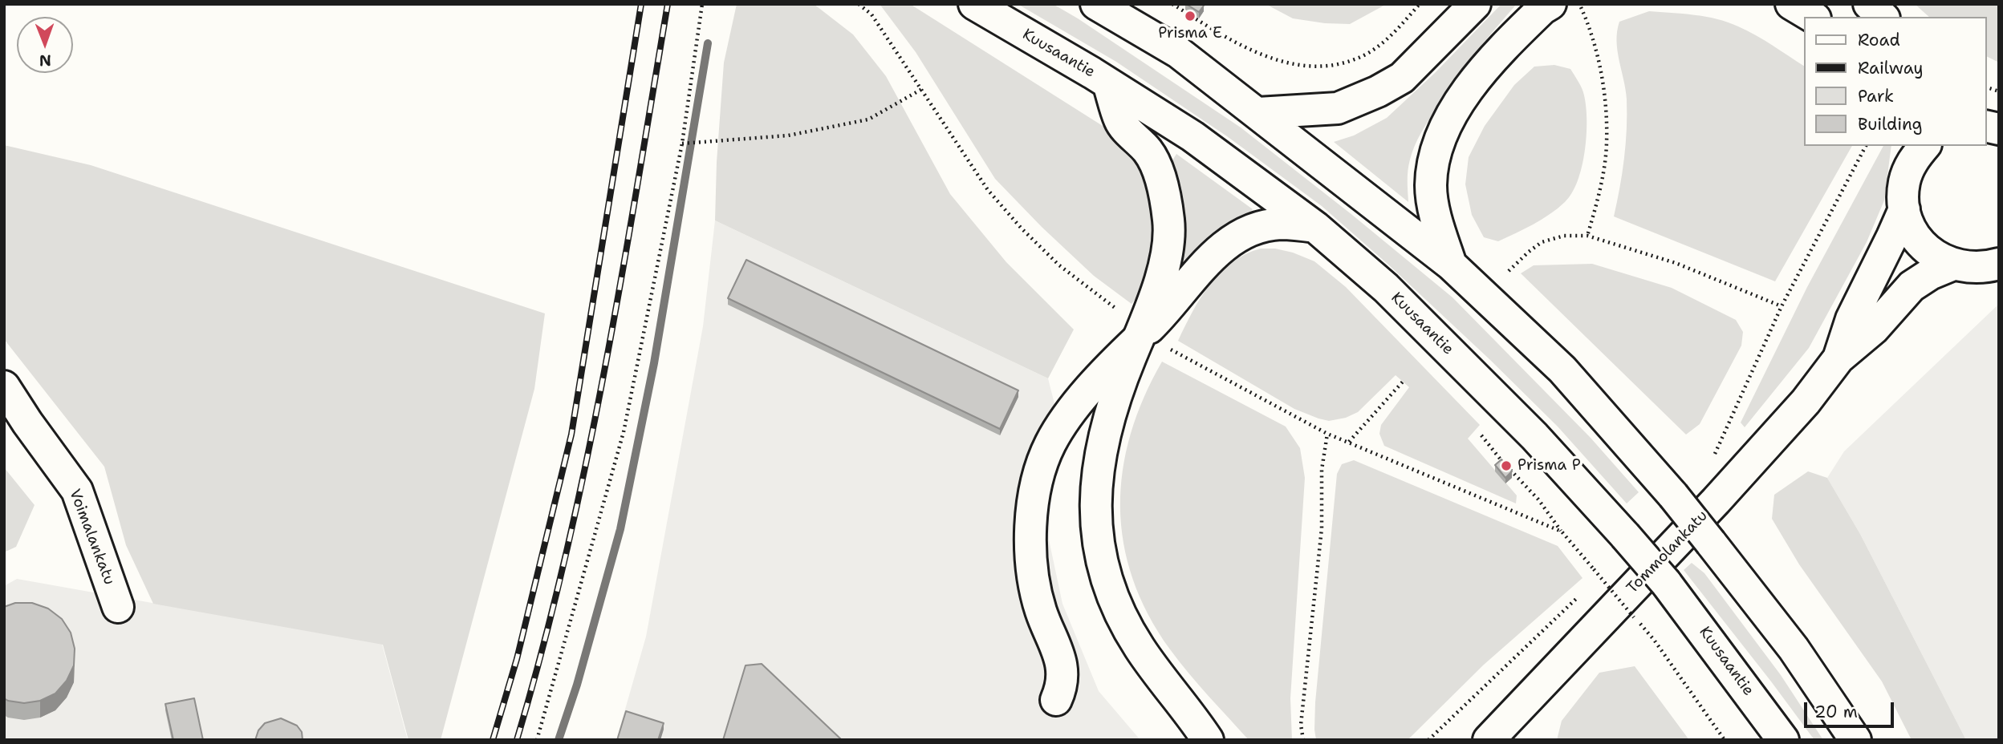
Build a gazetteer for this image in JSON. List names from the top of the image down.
{
  "streets": {
    "main road": ["Kuusaantie", "Voimalankatu", "Tommolankatu"]
  },
  "places": ["Prisma E", "Prisma P"],
  "legend": [
    "Road",
    "Railway",
    "Park",
    "Building"
  ],
  "scale_bar": "20 m",
  "north": "bottom"
}
